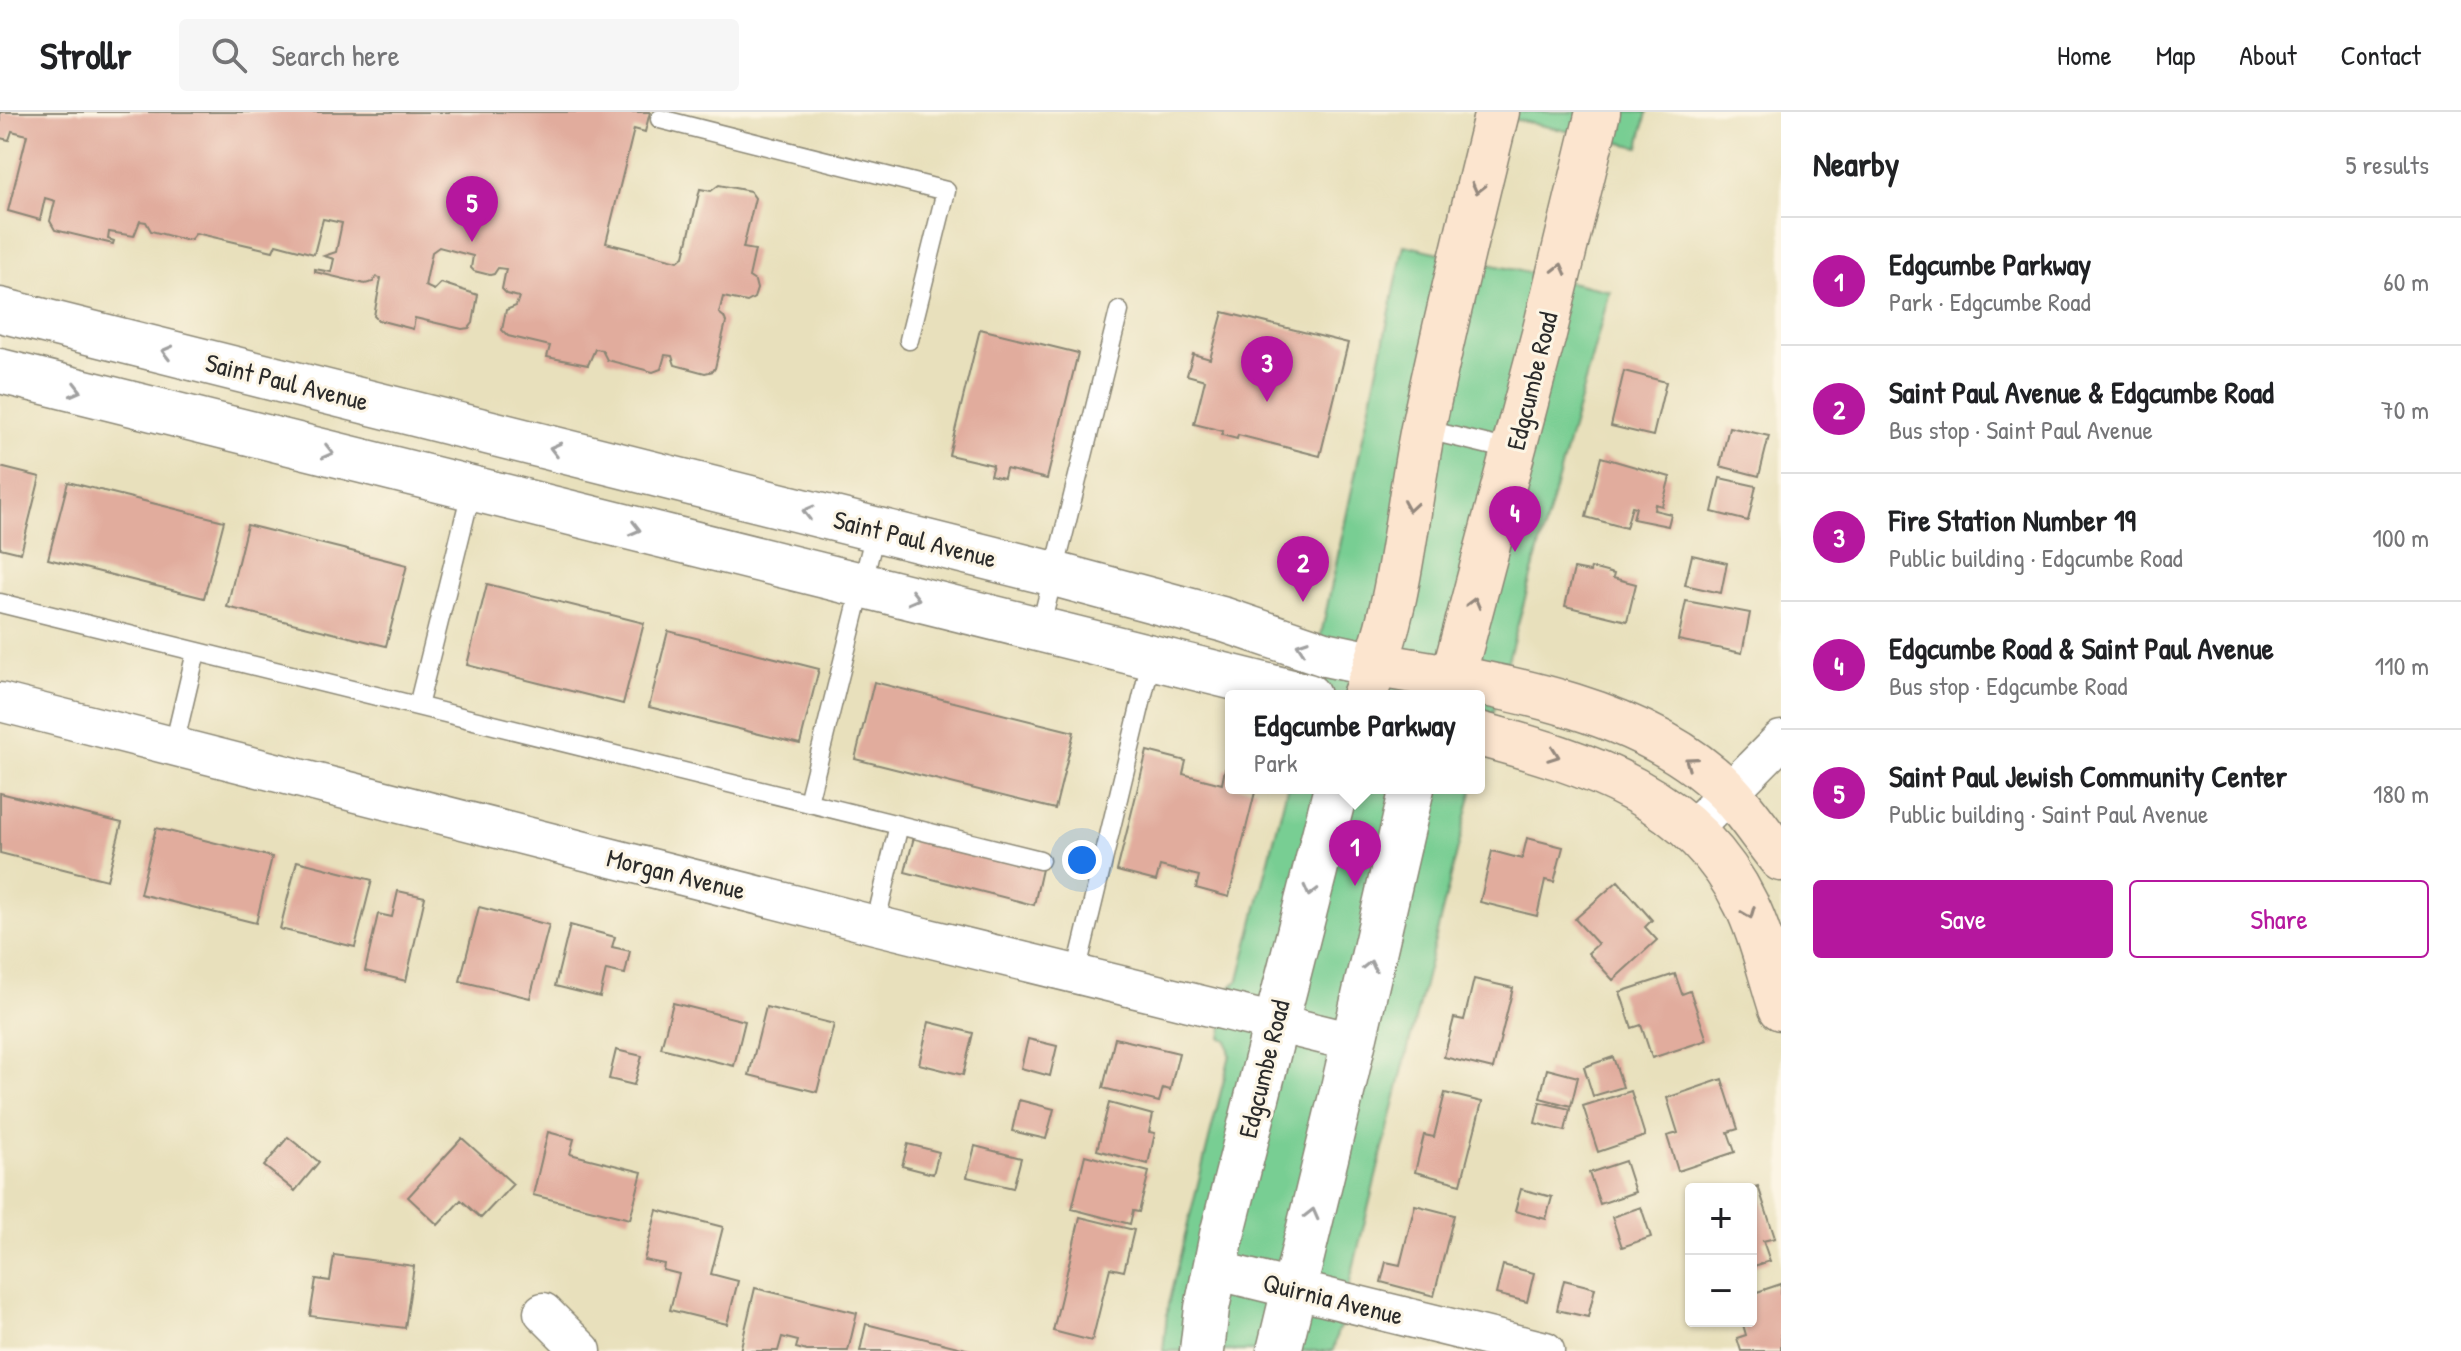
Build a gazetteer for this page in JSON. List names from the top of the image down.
{
  "streets": {
    "main road": ["Edgcumbe Road", "Saint Paul Avenue"],
    "street": ["Morgan Avenue", "Quirnia Avenue"]
  },
  "crossings": [
    ["Edgcumbe Road", "Saint Paul Avenue"],
    ["Edgcumbe Road", "Morgan Avenue"],
    ["Edgcumbe Road", "Quirnia Avenue"]
  ],
  "page": {
    "header": "Strollr",
    "search": "Search here",
    "nav": [
      "Home",
      "Map",
      "About",
      "Contact"
    ],
    "heading": ["Nearby", "5 results"],
    "pins": [
      "5",
      "3",
      "4",
      "2",
      "1"
    ],
    "list": [
      {
        "mark": "1",
        "name": "Edgcumbe Parkway",
        "note": "Park · Edgcumbe Road",
        "value": "60 m"
      },
      {
        "mark": "2",
        "name": "Saint Paul Avenue & Edgcumbe Road",
        "note": "Bus stop · Saint Paul Avenue",
        "value": "70 m"
      },
      {
        "mark": "3",
        "name": "Fire Station Number 19",
        "note": "Public building · Edgcumbe Road",
        "value": "100 m"
      },
      {
        "mark": "4",
        "name": "Edgcumbe Road & Saint Paul Avenue",
        "note": "Bus stop · Edgcumbe Road",
        "value": "110 m"
      },
      {
        "mark": "5",
        "name": "Saint Paul Jewish Community Center",
        "note": "Public building · Saint Paul Avenue",
        "value": "180 m"
      }
    ],
    "popup": ["Edgcumbe Parkway", "Park"],
    "buttons": ["Save", "Share"],
    "map_buttons": ["+", "−"]
  }
}
